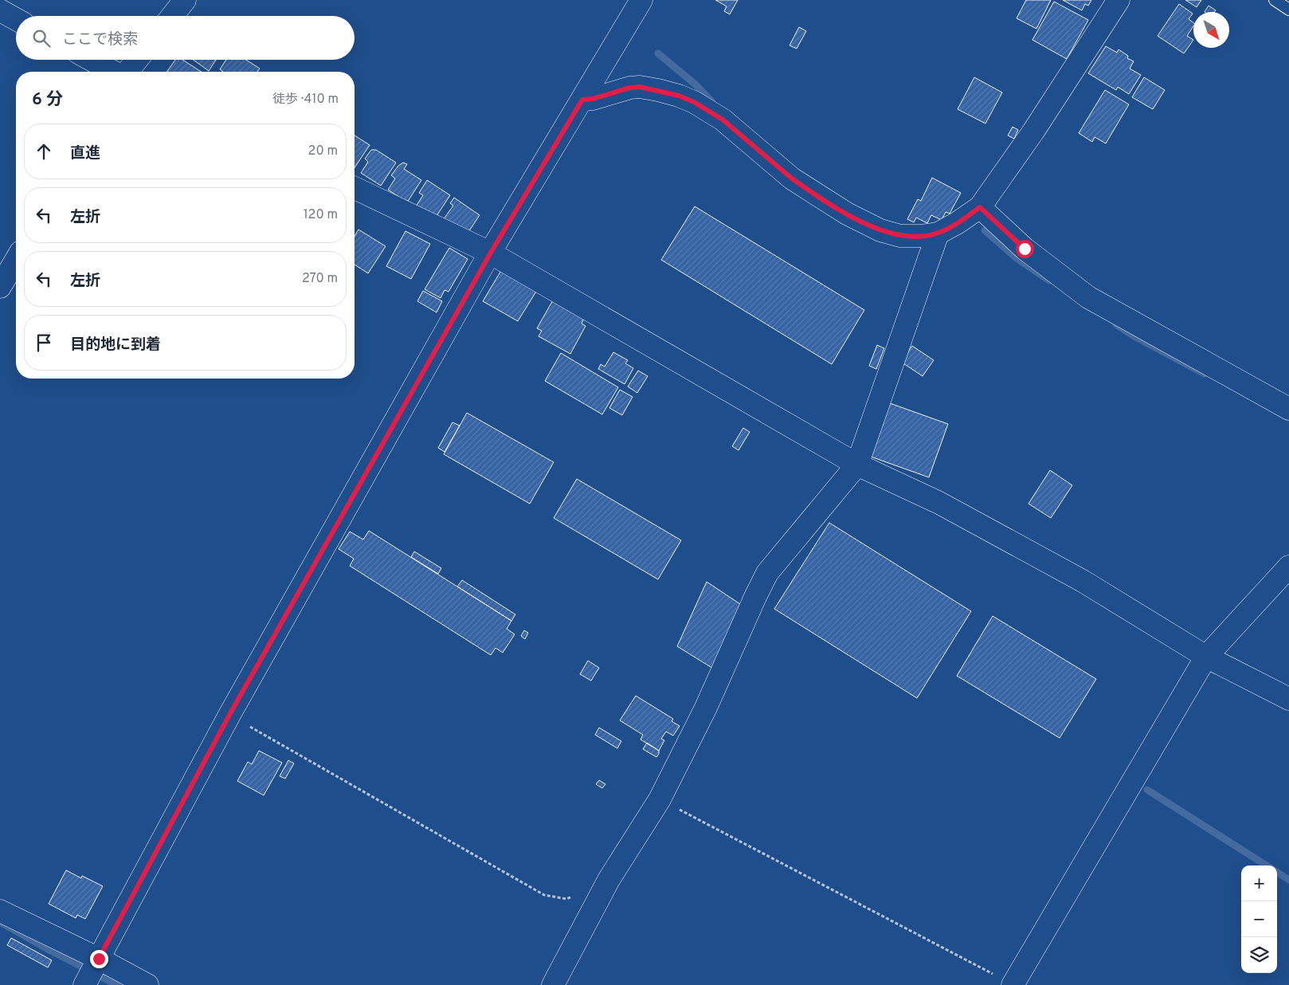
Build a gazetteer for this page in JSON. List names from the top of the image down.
{
  "north": "bottom right",
  "page": {
    "search": "ここで検索",
    "heading": ["6 分", "徒歩 · 410 m"],
    "list": [
      ["直進", "20 m"],
      ["左折", "120 m"],
      ["左折", "270 m"],
      "目的地に到着"
    ],
    "map_buttons": ["+", "−"]
  }
}
